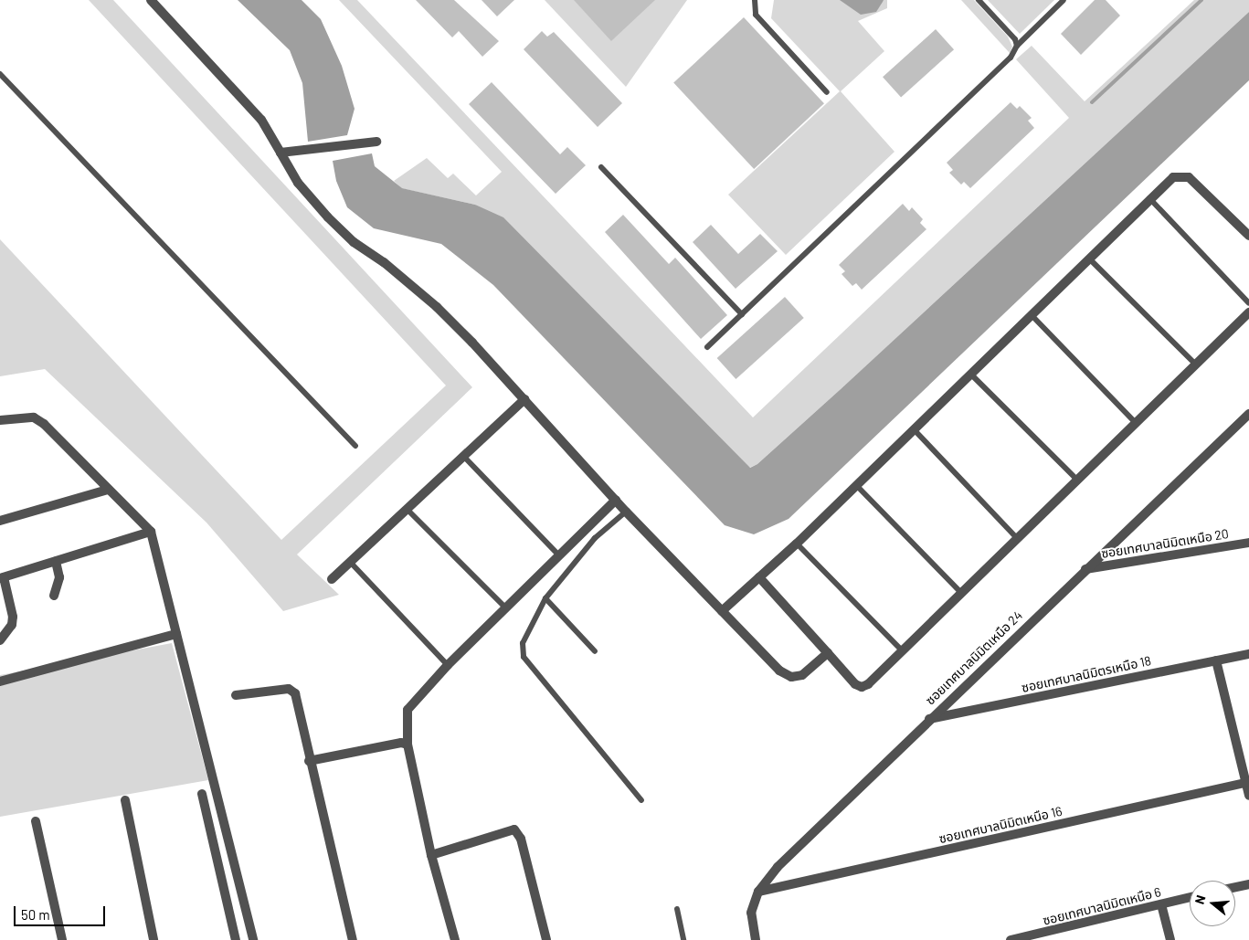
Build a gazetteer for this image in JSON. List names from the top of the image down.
{
  "streets": {
    "street": [
      "ซอยเทศบาลนิมิตเหนือ 20",
      "ซอยเทศบาลนิมิตเหนือ 24",
      "ซอยเทศบาลนิมิตรเหนือ 18",
      "ซอยเทศบาลนิมิตเหนือ 16",
      "ซอยเทศบาลนิมิตเหนือ 6"
    ]
  },
  "crossings": [
    ["ซอยเทศบาลนิมิตเหนือ 20", "ซอยเทศบาลนิมิตเหนือ 24"],
    ["ซอยเทศบาลนิมิตเหนือ 24", "ซอยเทศบาลนิมิตรเหนือ 18"],
    ["ซอยเทศบาลนิมิตเหนือ 24", "ซอยเทศบาลนิมิตเหนือ 16"]
  ],
  "scale_bar": "50 m",
  "north": "left"
}
